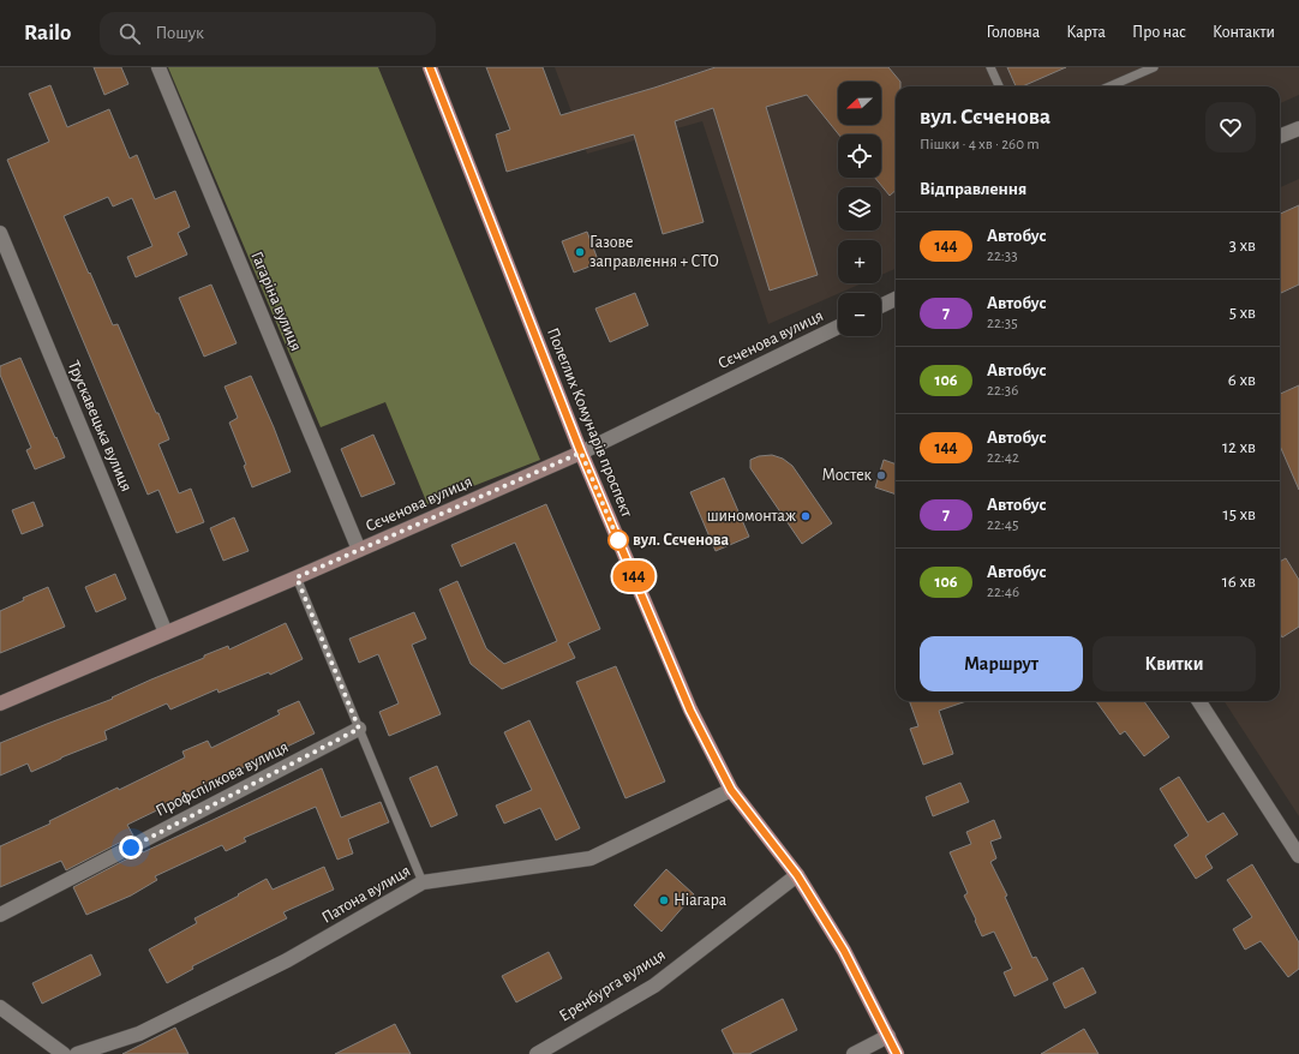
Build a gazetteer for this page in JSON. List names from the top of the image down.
{
  "streets": {
    "main road": ["Полеглих Комунарів проспект"],
    "street": [
      "Гагаріна вулиця",
      "Сєченова вулиця",
      "Трускавецька вулиця",
      "Профспілкова вулиця",
      "Патона вулиця",
      "Еренбурга вулиця"
    ]
  },
  "crossings": [
    ["Гагаріна вулиця", "Сєченова вулиця"],
    ["Сєченова вулиця", "Полеглих Комунарів проспект"],
    ["Сєченова вулиця", "Трускавецька вулиця"],
    ["Полеглих Комунарів проспект", "Патона вулиця"],
    ["Полеглих Комунарів проспект", "Еренбурга вулиця"]
  ],
  "places": [
    "Газове заправлення + СТО",
    "Мостек",
    "шиномонтаж",
    "вул. Сєченова",
    "Ніагара"
  ],
  "lines": ["bus line 144"],
  "north": "left",
  "page": {
    "header": "Railo",
    "search": "Пошук",
    "nav": [
      "Головна",
      "Карта",
      "Про нас",
      "Контакти"
    ],
    "on_map": "144",
    "map_buttons": ["+", "−"],
    "heading": [
      ["вул. Сєченова", "Пішки · 4 хв · 260 m"],
      "Відправлення"
    ],
    "list": [
      {
        "mark": "144",
        "name": "Автобус",
        "note": "22:33",
        "value": "3 хв"
      },
      {
        "mark": "7",
        "name": "Автобус",
        "note": "22:35",
        "value": "5 хв"
      },
      {
        "mark": "106",
        "name": "Автобус",
        "note": "22:36",
        "value": "6 хв"
      },
      {
        "mark": "144",
        "name": "Автобус",
        "note": "22:42",
        "value": "12 хв"
      },
      {
        "mark": "7",
        "name": "Автобус",
        "note": "22:45",
        "value": "15 хв"
      },
      {
        "mark": "106",
        "name": "Автобус",
        "note": "22:46",
        "value": "16 хв"
      }
    ],
    "buttons": ["Маршрут", "Квитки"]
  }
}
